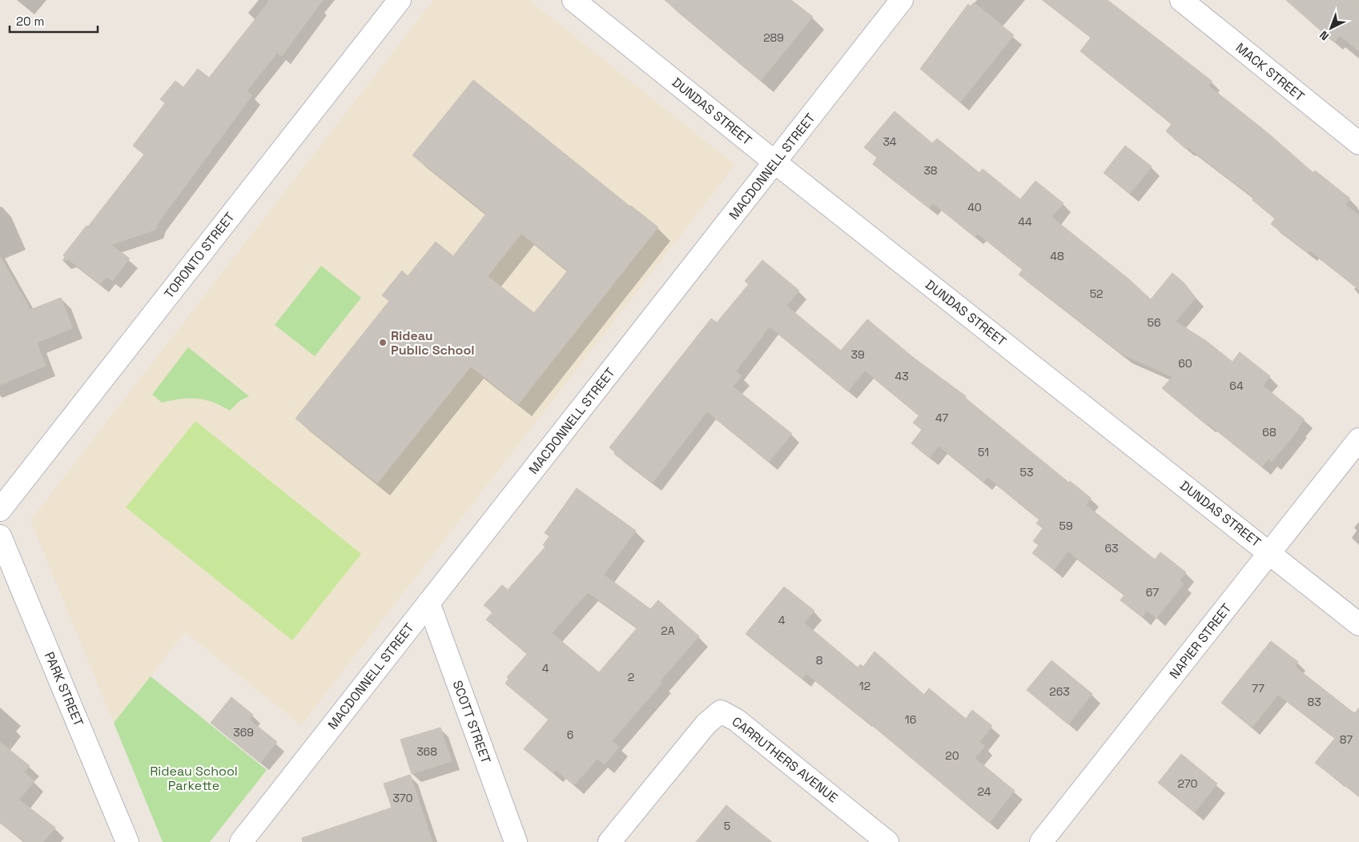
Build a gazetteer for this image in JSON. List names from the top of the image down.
{
  "streets": {
    "street": [
      "MACK STREET",
      "DUNDAS STREET",
      "MACDONNELL STREET",
      "TORONTO STREET",
      "NAPIER STREET",
      "PARK STREET",
      "SCOTT STREET",
      "CARRUTHERS AVENUE"
    ]
  },
  "crossings": [
    ["DUNDAS STREET", "MACDONNELL STREET"],
    ["DUNDAS STREET", "NAPIER STREET"],
    ["MACDONNELL STREET", "SCOTT STREET"]
  ],
  "parks": ["Rideau School Parkette"],
  "places": ["Rideau Public School"],
  "house_numbers": [
    "289",
    "34",
    "38",
    "40",
    "44",
    "48",
    "52",
    "56",
    "39",
    "60",
    "43",
    "64",
    "47",
    "68",
    "51",
    "53",
    "59",
    "63",
    "67",
    "4",
    "2A",
    "8",
    "4",
    "2",
    "12",
    "77",
    "263",
    "83",
    "16",
    "369",
    "6",
    "87",
    "368",
    "20",
    "270",
    "24",
    "370",
    "5"
  ],
  "scale_bar": "20 m",
  "north": "bottom left"
}
